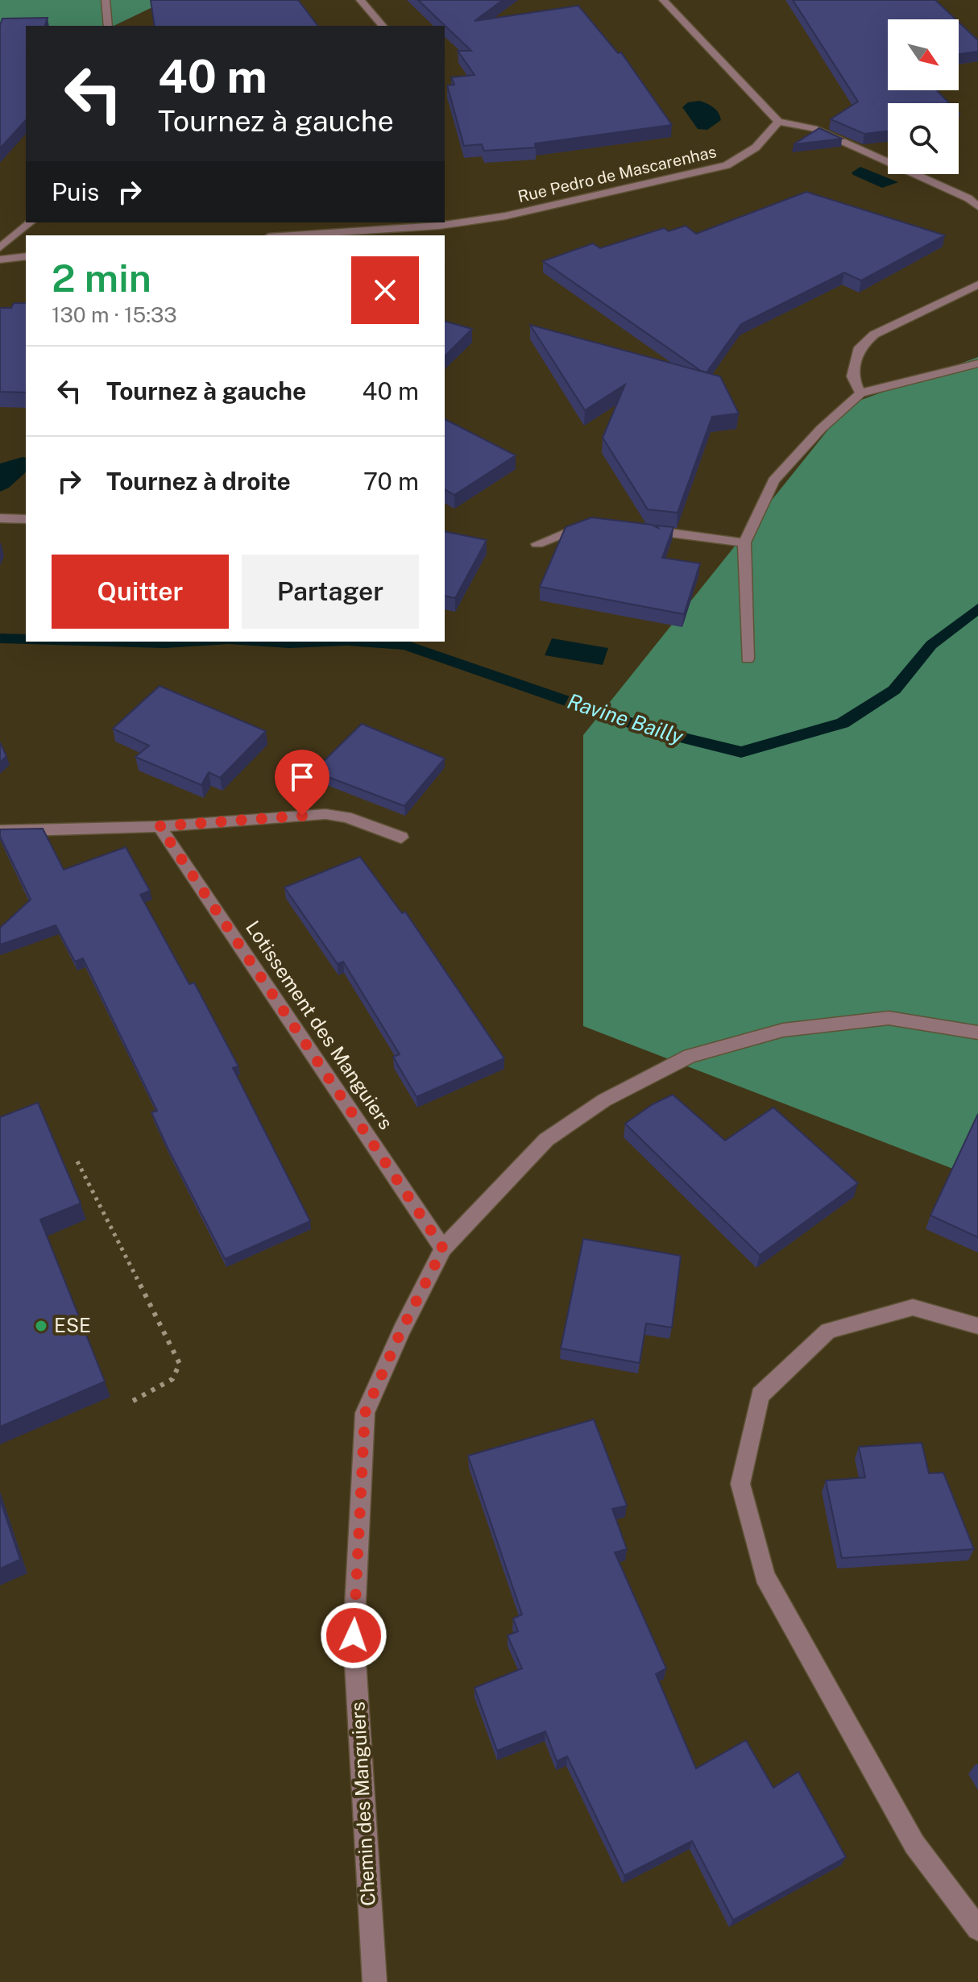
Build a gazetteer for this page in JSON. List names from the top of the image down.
{
  "streets": {
    "street": ["Rue Pedro de Mascarenhas", "Lotissement des Manguiers", "Chemin des Manguiers"]
  },
  "crossings": [
    ["Lotissement des Manguiers", "Chemin des Manguiers"]
  ],
  "water": ["Ravine Bailly"],
  "places": ["ESE"],
  "north": "bottom right",
  "page": {
    "turn": ["40 m", "Tournez à gauche"],
    "then": "Puis",
    "heading": ["2 min", "130 m · 15:33"],
    "list": [
      {
        "name": "Tournez à gauche",
        "value": "40 m"
      },
      {
        "name": "Tournez à droite",
        "value": "70 m"
      }
    ],
    "buttons": ["Quitter", "Partager"]
  }
}
